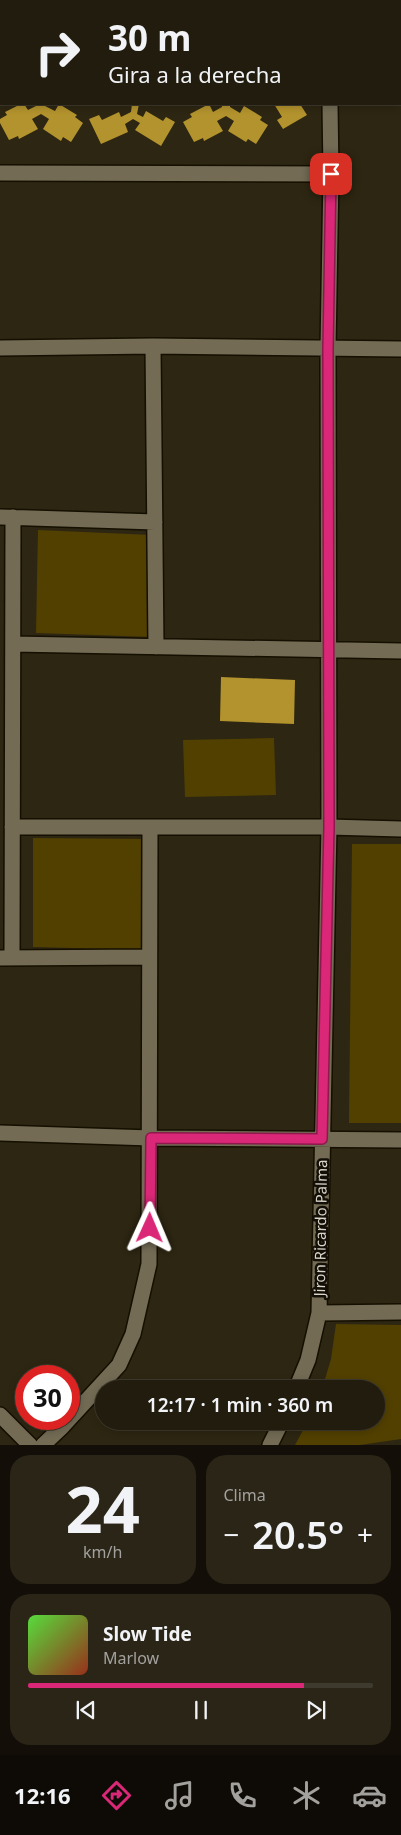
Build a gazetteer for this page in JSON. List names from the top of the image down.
{
  "streets": {
    "street": ["Jiron Ricardo Palma"]
  },
  "page": {
    "turn": ["30 m", "Gira a la derecha"],
    "limit": "30",
    "trip": "12:17 · 1 min · 360 m",
    "tile": [
      ["24", "km/h"],
      "Clima"
    ],
    "heat": ["−", "20.5°", "+"],
    "song": ["Slow Tide", "Marlow"],
    "tabs": "12:16"
  }
}
